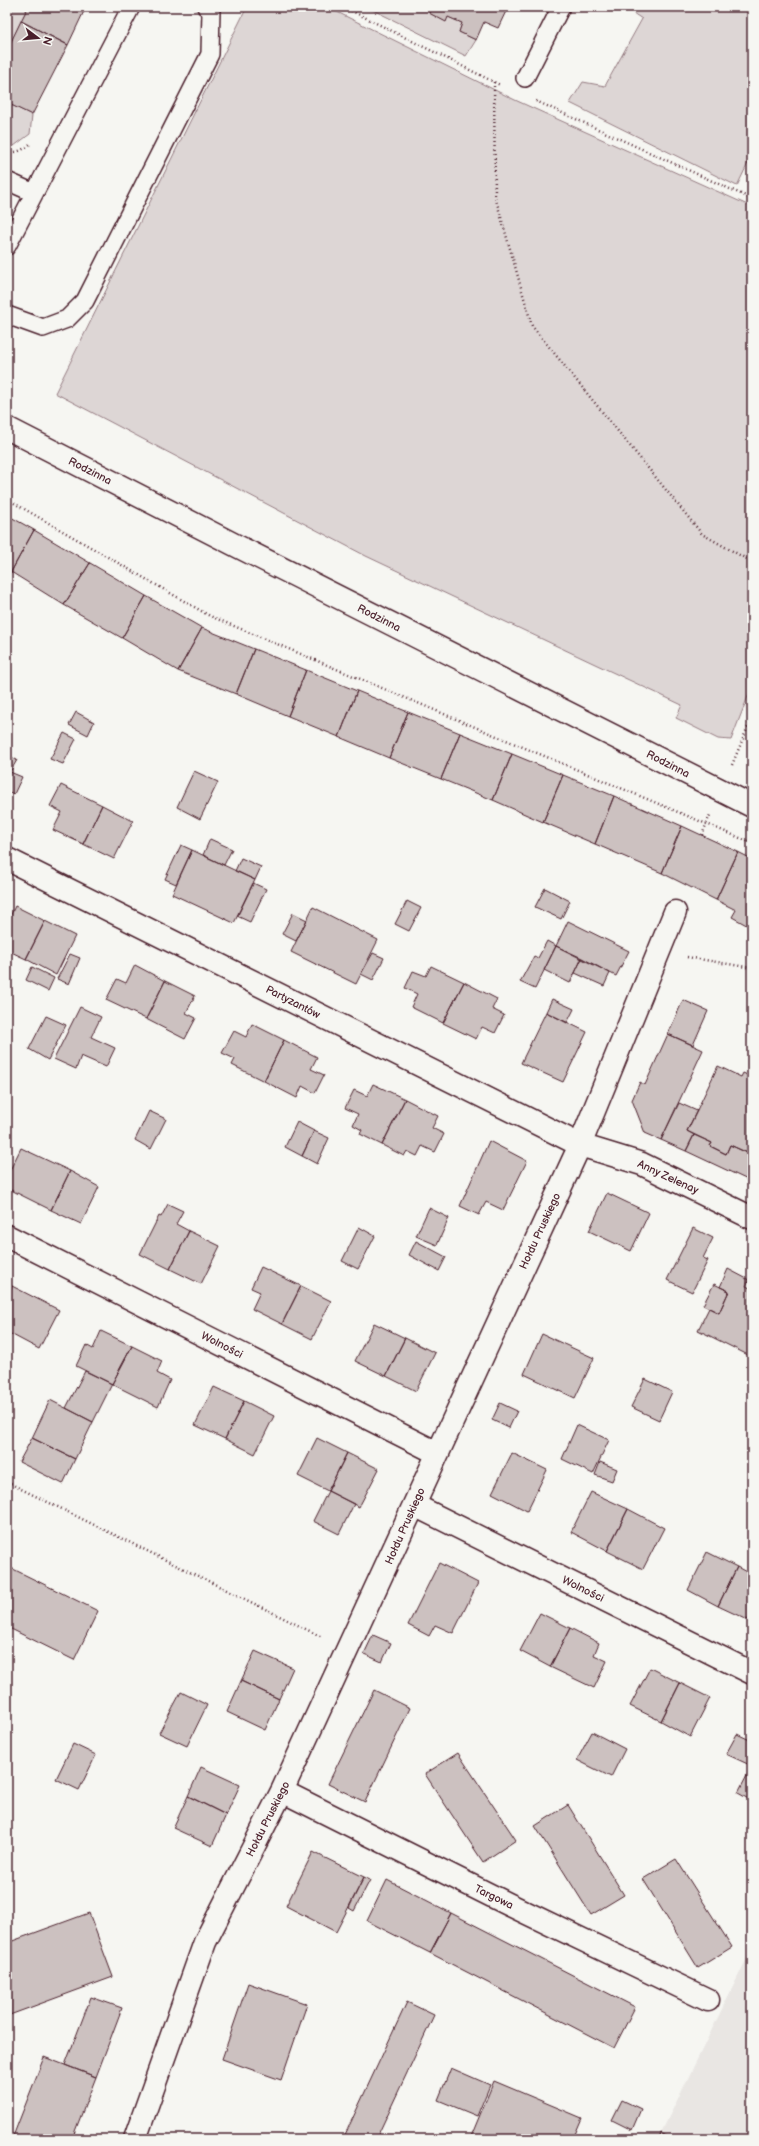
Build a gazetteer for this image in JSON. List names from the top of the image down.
{
  "streets": {
    "street": [
      "Rodzinna",
      "Partyzantów",
      "Anny Zelenay",
      "Hołdu Pruskiego",
      "Wolności",
      "Targowa"
    ]
  },
  "crossings": [
    ["Partyzantów", "Anny Zelenay"],
    ["Partyzantów", "Hołdu Pruskiego"],
    ["Anny Zelenay", "Hołdu Pruskiego"],
    ["Hołdu Pruskiego", "Wolności"],
    ["Hołdu Pruskiego", "Targowa"]
  ],
  "north": "right"
}
